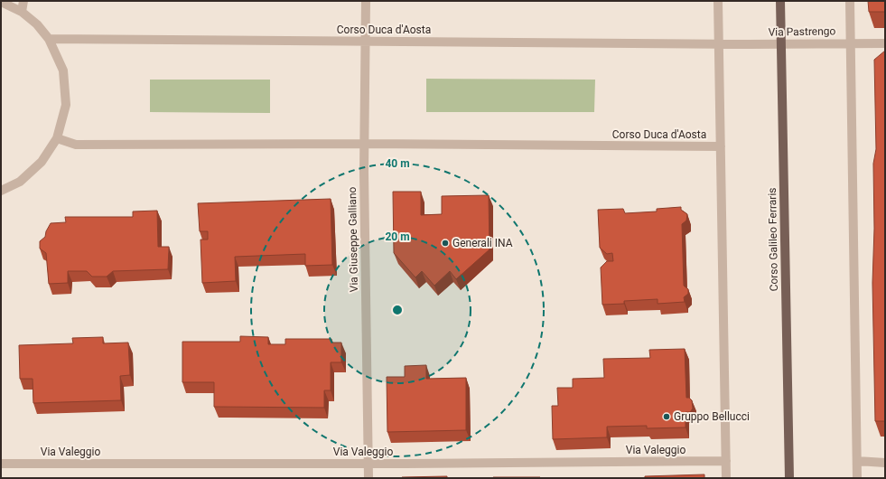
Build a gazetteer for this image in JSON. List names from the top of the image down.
{
  "streets": {
    "main road": ["Corso Galileo Ferraris"],
    "street": [
      "Corso Duca d'Aosta",
      "Via Pastrengo",
      "Via Giuseppe Galliano",
      "Via Valeggio"
    ]
  },
  "crossings": [
    ["Corso Duca d'Aosta", "Via Pastrengo"],
    ["Corso Duca d'Aosta", "Via Giuseppe Galliano"],
    ["Via Pastrengo", "Corso Galileo Ferraris"],
    ["Via Giuseppe Galliano", "Via Valeggio"]
  ],
  "places": ["Generali INA", "Gruppo Bellucci"],
  "rings": ["40 m", "20 m"]
}
